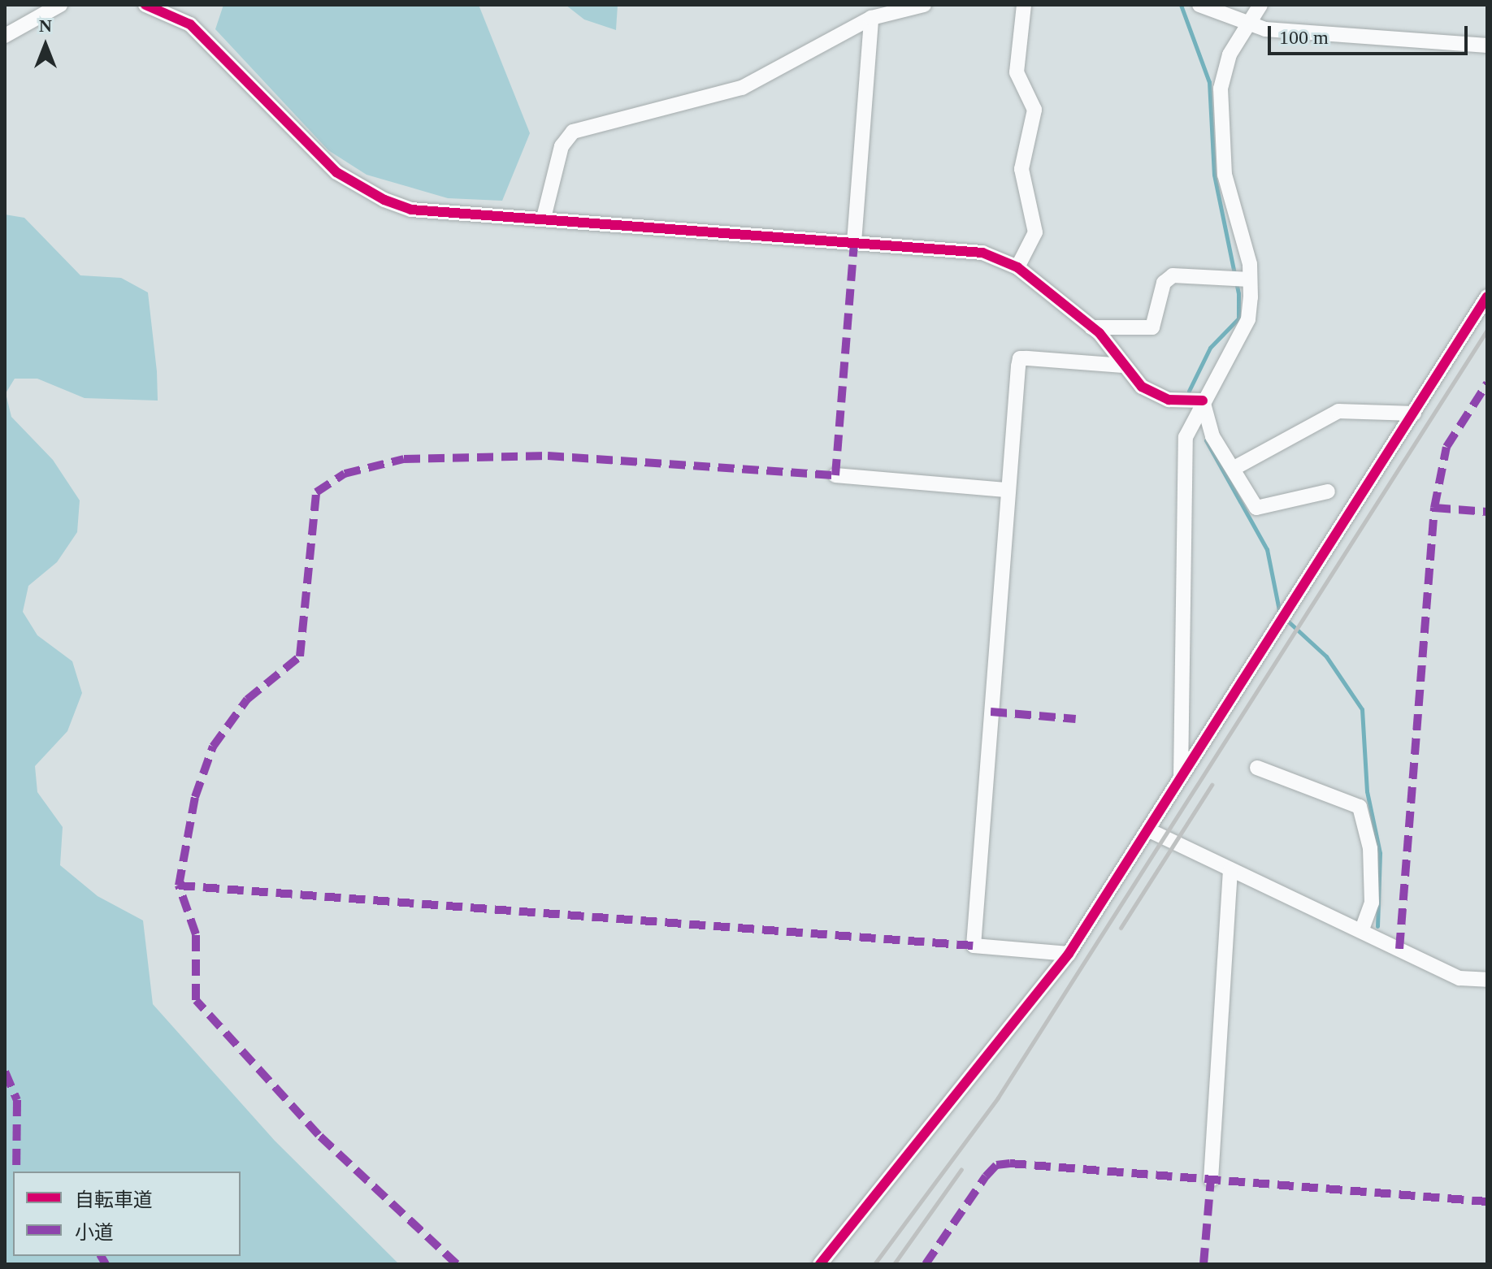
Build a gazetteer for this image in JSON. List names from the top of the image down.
{
  "legend": ["自転車道", "小道"],
  "scale_bar": "100 m",
  "north": "top"
}
